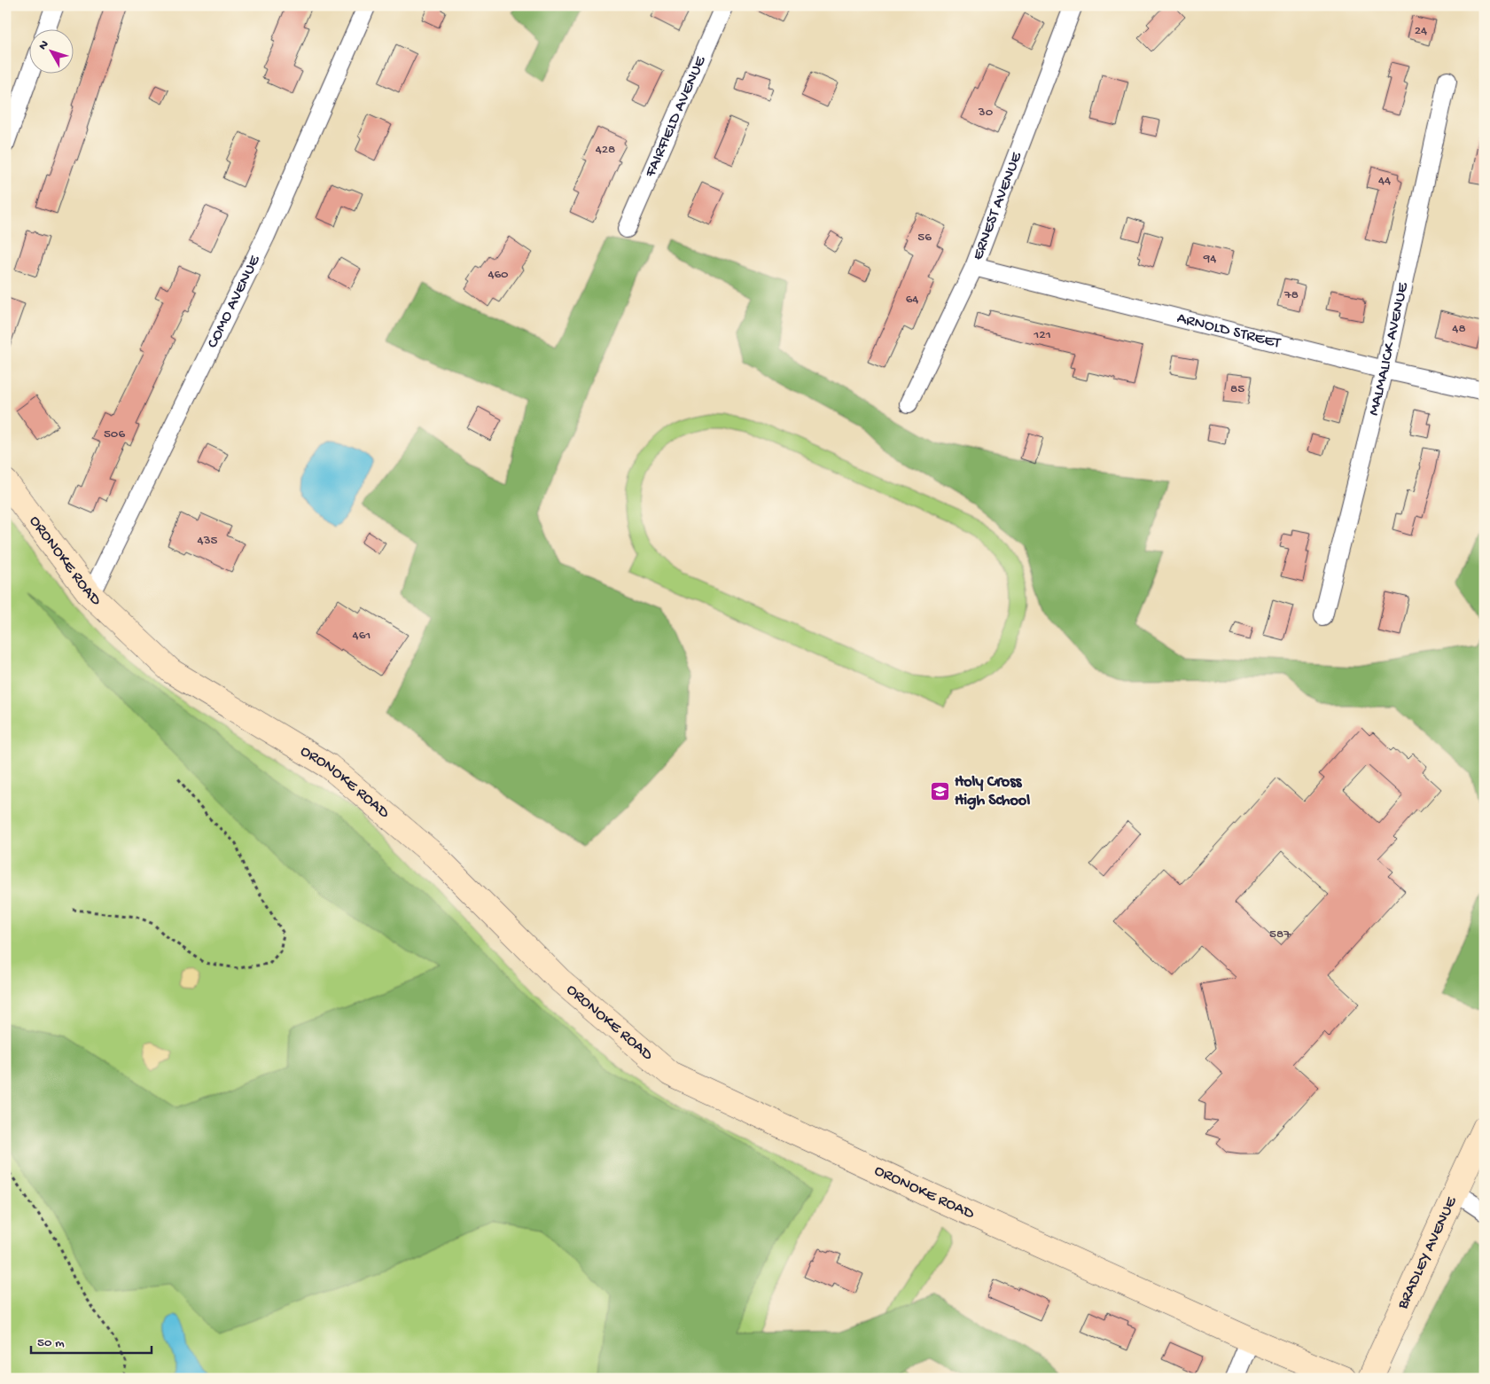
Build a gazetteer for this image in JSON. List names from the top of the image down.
{
  "streets": {
    "street": [
      "FAIRFIELD AVENUE",
      "ERNEST AVENUE",
      "COMO AVENUE",
      "ARNOLD STREET",
      "MALMALICK AVENUE",
      "ORONOKE ROAD",
      "BRADLEY AVENUE"
    ]
  },
  "crossings": [
    ["ERNEST AVENUE", "ARNOLD STREET"],
    ["COMO AVENUE", "ORONOKE ROAD"],
    ["ARNOLD STREET", "MALMALICK AVENUE"]
  ],
  "places": {
    "school or university": ["Holy Cross High School"]
  },
  "house_numbers": [
    "24",
    "30",
    "428",
    "44",
    "56",
    "94",
    "460",
    "78",
    "64",
    "48",
    "121",
    "85",
    "506",
    "435",
    "461",
    "587"
  ],
  "scale_bar": "50 m",
  "north": "top left"
}
